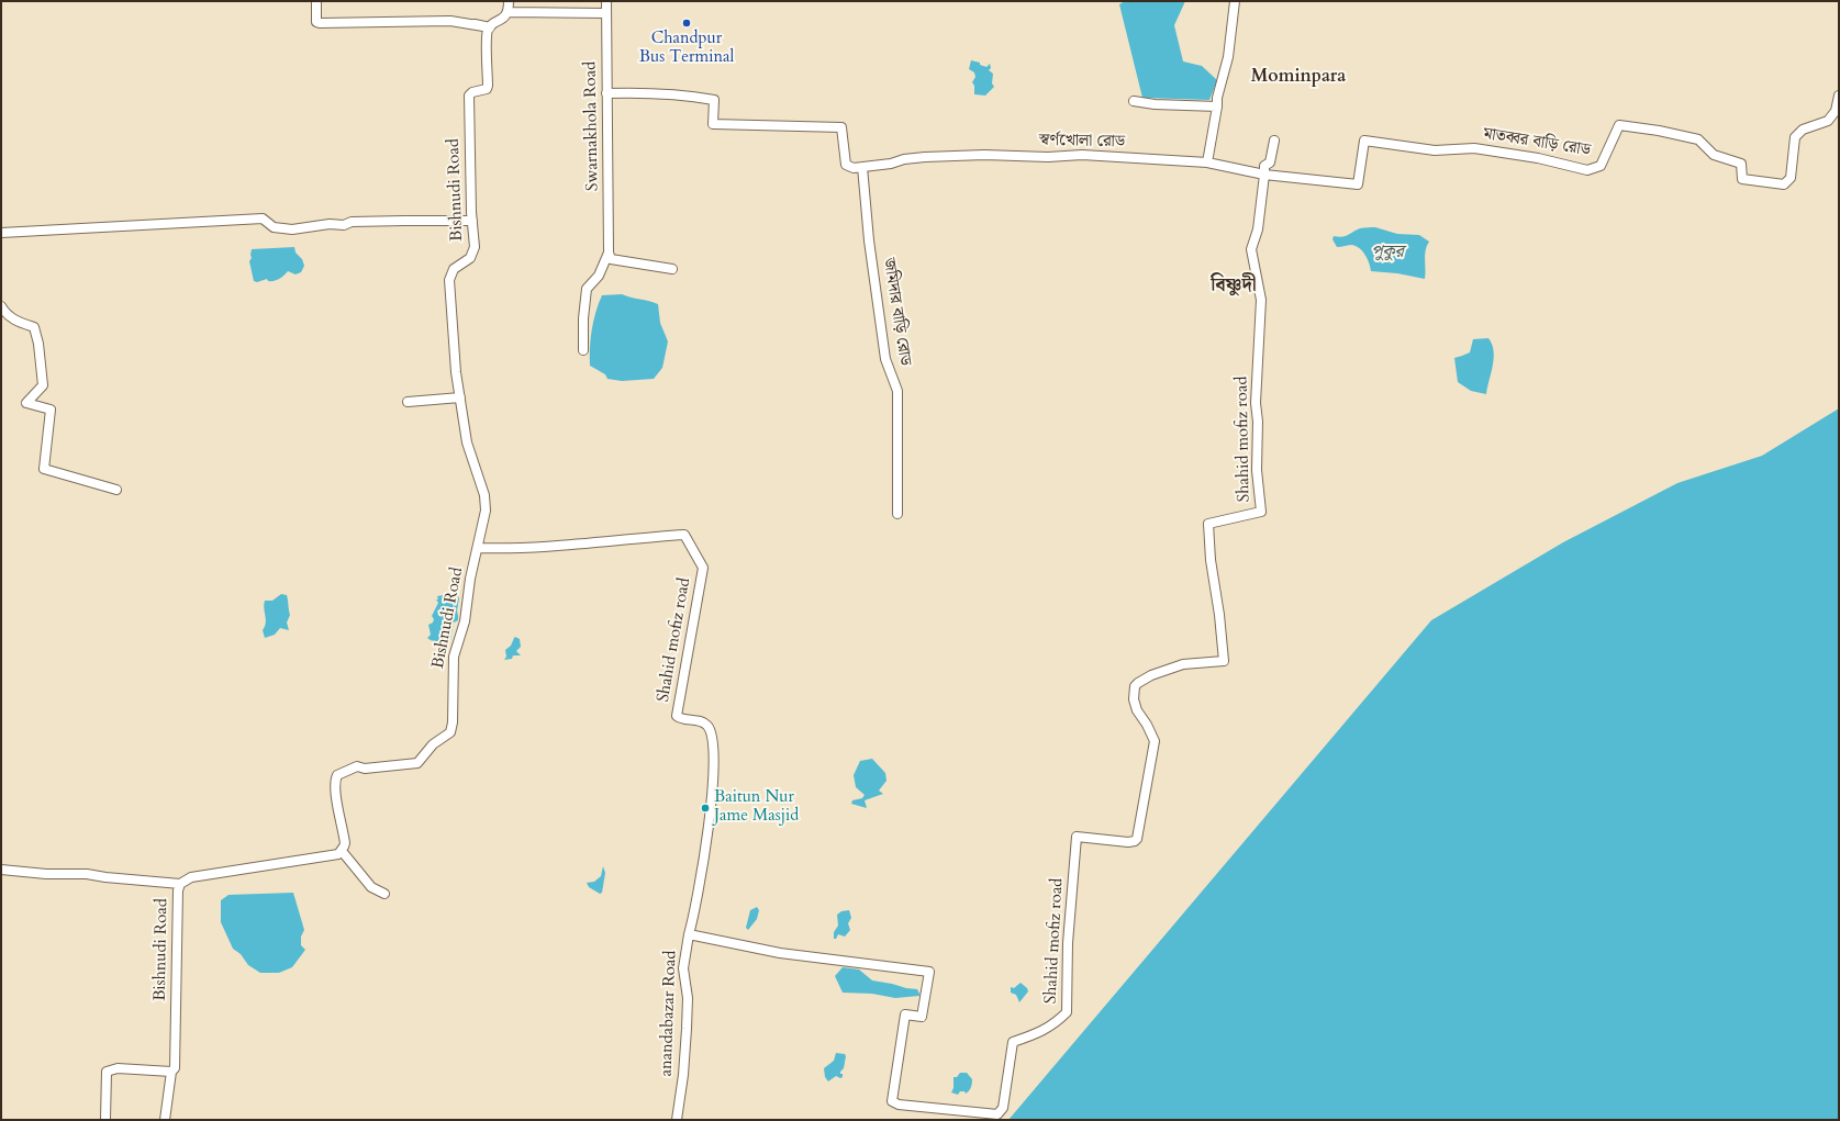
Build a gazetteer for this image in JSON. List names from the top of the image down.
{
  "streets": {
    "street": [
      "Swarnakhola Road",
      "স্বর্ণখোলা রোড",
      "মাতব্বর বাড়ি রোড",
      "Bishnudi Road",
      "জমিদার বাড়ি রোড",
      "Shahid mofiz road",
      "anandabazar Road"
    ]
  },
  "crossings": [
    ["স্বর্ণখোলা রোড", "মাতব্বর বাড়ি রোড"],
    ["স্বর্ণখোলা রোড", "জমিদার বাড়ি রোড"],
    ["স্বর্ণখোলা রোড", "Shahid mofiz road"],
    ["মাতব্বর বাড়ি রোড", "Shahid mofiz road"],
    ["Bishnudi Road", "Shahid mofiz road"],
    ["Shahid mofiz road", "anandabazar Road"]
  ],
  "districts": ["Mominpara", "বিষ্ণুদী"],
  "water": ["পুকুর"],
  "places": ["Chandpur Bus Terminal", "Baitun Nur Jame Masjid"]
}
